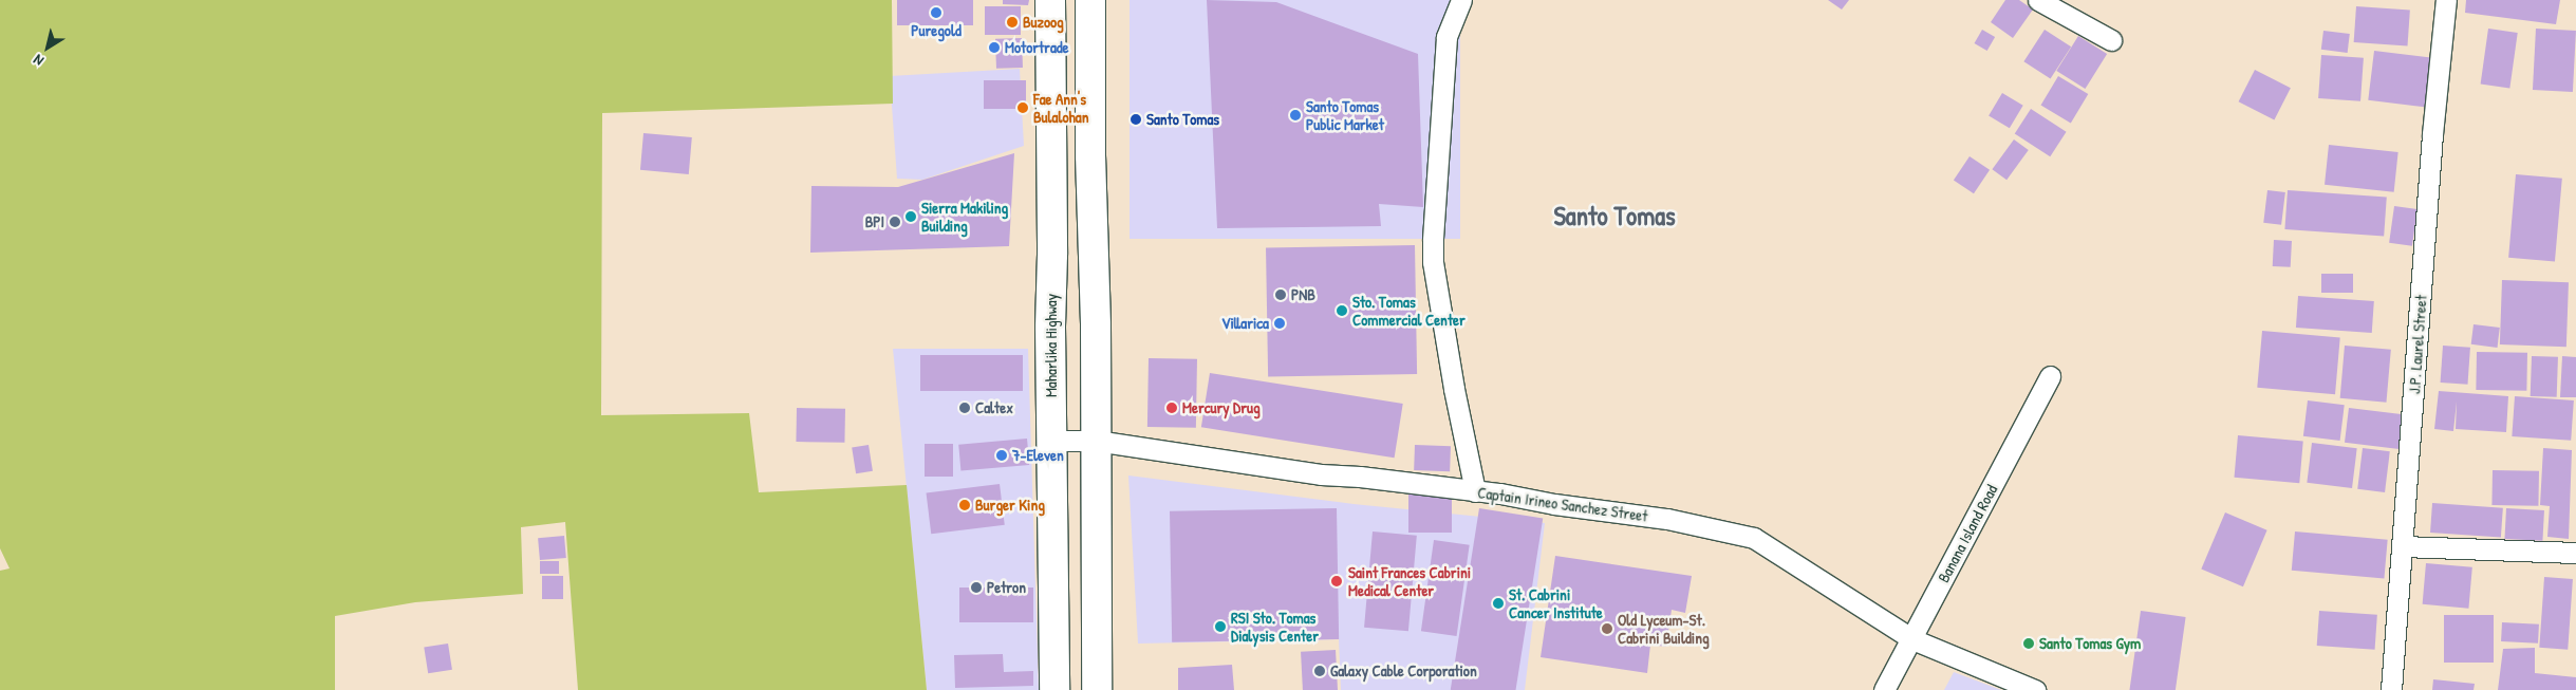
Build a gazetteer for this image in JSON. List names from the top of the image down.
{
  "streets": {
    "highway": ["Maharlika Highway"],
    "street": ["J.P. Laurel Street", "Captain Irineo Sanchez Street", "Banana Island Road"]
  },
  "crossings": [
    ["Maharlika Highway", "Captain Irineo Sanchez Street"],
    ["Captain Irineo Sanchez Street", "Banana Island Road"]
  ],
  "districts": ["Santo Tomas"],
  "places": [
    "Puregold",
    "Buzoog",
    "Motortrade",
    "Fae Ann's Bulalohan",
    "Santo Tomas Public Market",
    "Santo Tomas",
    "Sierra Makiling Building",
    "BPI",
    "PNB",
    "Sto. Tomas Commercial Center",
    "Villarica",
    "Caltex",
    "Mercury Drug",
    "7-Eleven",
    "Burger King",
    "Saint Frances Cabrini Medical Center",
    "Petron",
    "St. Cabrini Cancer Institute",
    "RSI Sto. Tomas Dialysis Center",
    "Old Lyceum-St. Cabrini Building",
    "Santo Tomas Gym",
    "Galaxy Cable Corporation"
  ],
  "north": "bottom left"
}
